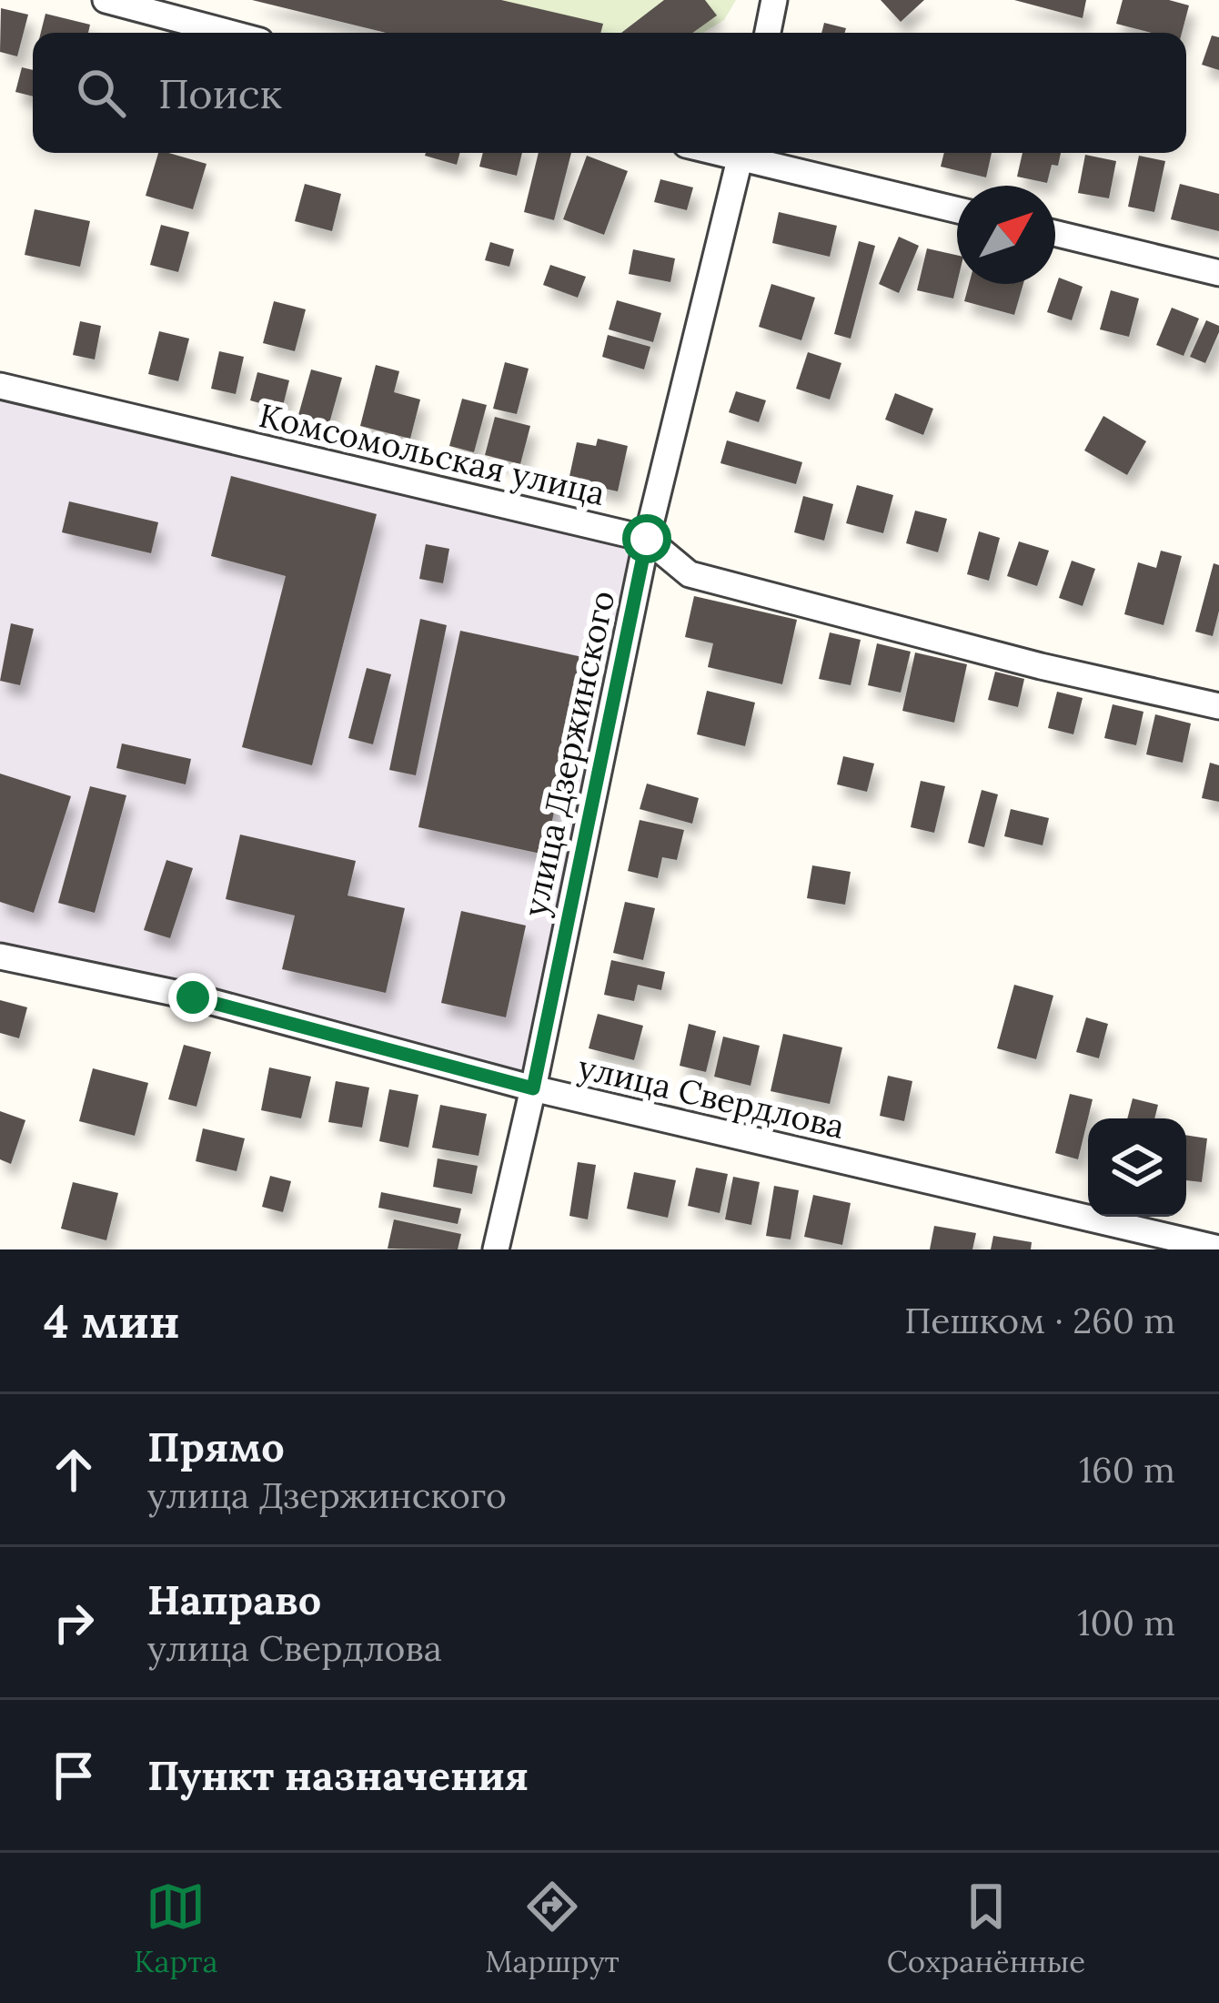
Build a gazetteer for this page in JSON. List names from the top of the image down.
{
  "streets": {
    "street": ["Комсомольская улица", "улица Дзержинского", "улица Свердлова"]
  },
  "crossings": [
    ["Комсомольская улица", "улица Дзержинского"],
    ["улица Дзержинского", "улица Свердлова"]
  ],
  "north": "top right",
  "page": {
    "search": "Поиск",
    "heading": ["4 мин", "Пешком · 260 m"],
    "list": [
      ["Прямо", "улица Дзержинского", "160 m"],
      ["Направо", "улица Свердлова", "100 m"],
      "Пункт назначения"
    ],
    "nav": ["Карта", "Маршрут", "Сохранённые"]
  }
}
